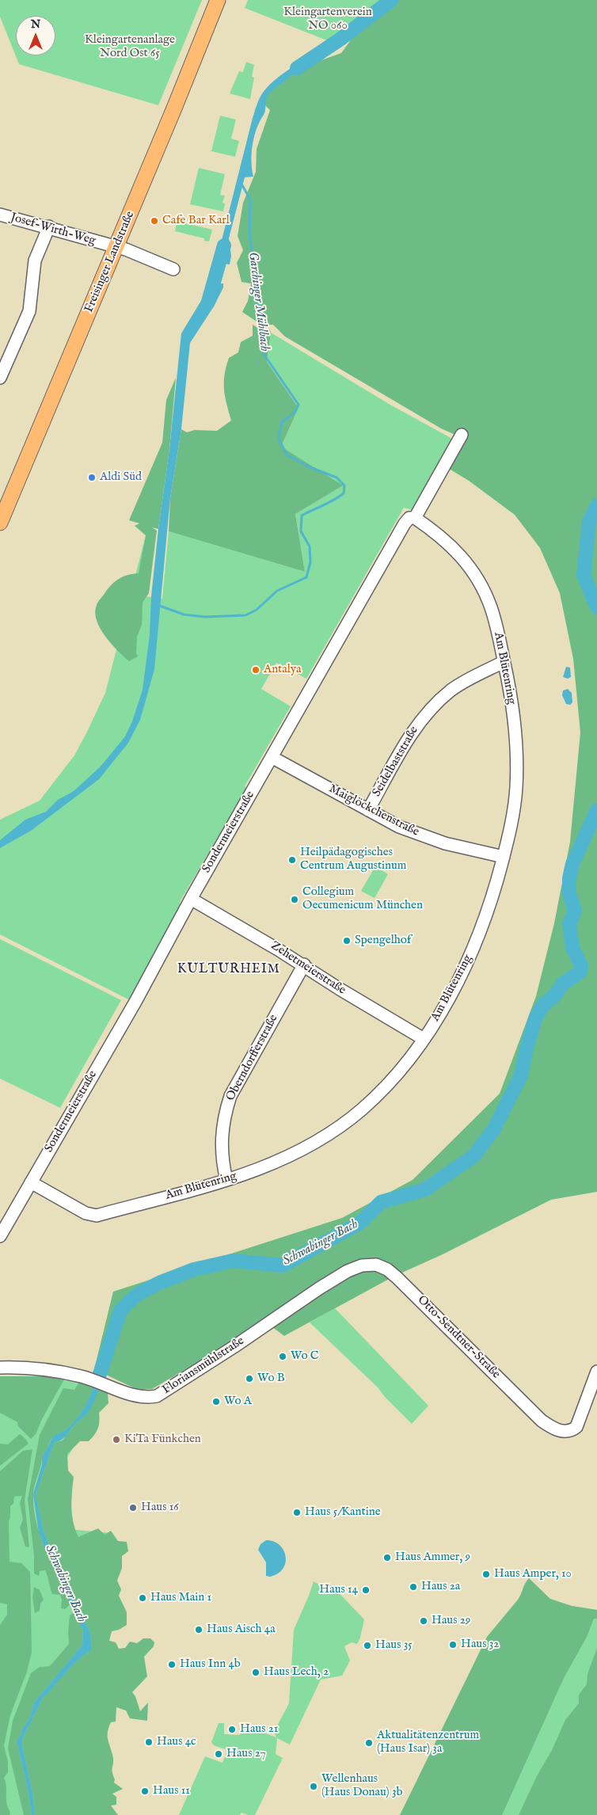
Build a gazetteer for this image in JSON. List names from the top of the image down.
{
  "streets": {
    "main road": ["Freisinger Landstraße"],
    "street": [
      "Josef-Wirth-Weg",
      "Am Blütenring",
      "Seidelbaststraße",
      "Maiglöckchenstraße",
      "Sondermeierstraße",
      "Zehetmeierstraße",
      "Oberndorfferstraße",
      "Otto-Sendtner-Straße",
      "Floriansmühlstraße"
    ]
  },
  "crossings": [
    ["Josef-Wirth-Weg", "Freisinger Landstraße"],
    ["Am Blütenring", "Seidelbaststraße"],
    ["Am Blütenring", "Maiglöckchenstraße"],
    ["Am Blütenring", "Sondermeierstraße"],
    ["Am Blütenring", "Zehetmeierstraße"],
    ["Am Blütenring", "Oberndorfferstraße"],
    ["Seidelbaststraße", "Maiglöckchenstraße"],
    ["Maiglöckchenstraße", "Sondermeierstraße"],
    ["Sondermeierstraße", "Zehetmeierstraße"],
    ["Zehetmeierstraße", "Oberndorfferstraße"],
    ["Otto-Sendtner-Straße", "Floriansmühlstraße"]
  ],
  "districts": ["KULTURHEIM"],
  "water": ["Garchinger Mühlbach", "Schwabinger Bach"],
  "parks": ["Kleingartenverein NO 060", "Kleingartenanlage Nord Ost 65"],
  "places": [
    "Cafe Bar Karl",
    "Aldi Süd",
    "Antalya",
    "Heilpädagogisches Centrum Augustinum",
    "Collegium Oecumenicum München",
    "Spengelhof",
    "Wo C",
    "Wo B",
    "Wo A",
    "KiTa Fünkchen",
    "Haus 16",
    "Haus 5/Kantine",
    "Haus Ammer, 9",
    "Haus Amper, 10",
    "Haus 2a",
    "Haus 14",
    "Haus Main 1",
    "Haus 29",
    "Haus Aisch 4a",
    "Haus 32",
    "Haus 35",
    "Haus Inn 4b",
    "Haus Lech, 2",
    "Haus 21",
    "Haus 4c",
    "Aktualitätenzentrum (Haus Isar) 3a",
    "Haus 27",
    "Wellenhaus (Haus Donau) 3b",
    "Haus 11"
  ],
  "north": "top"
}
